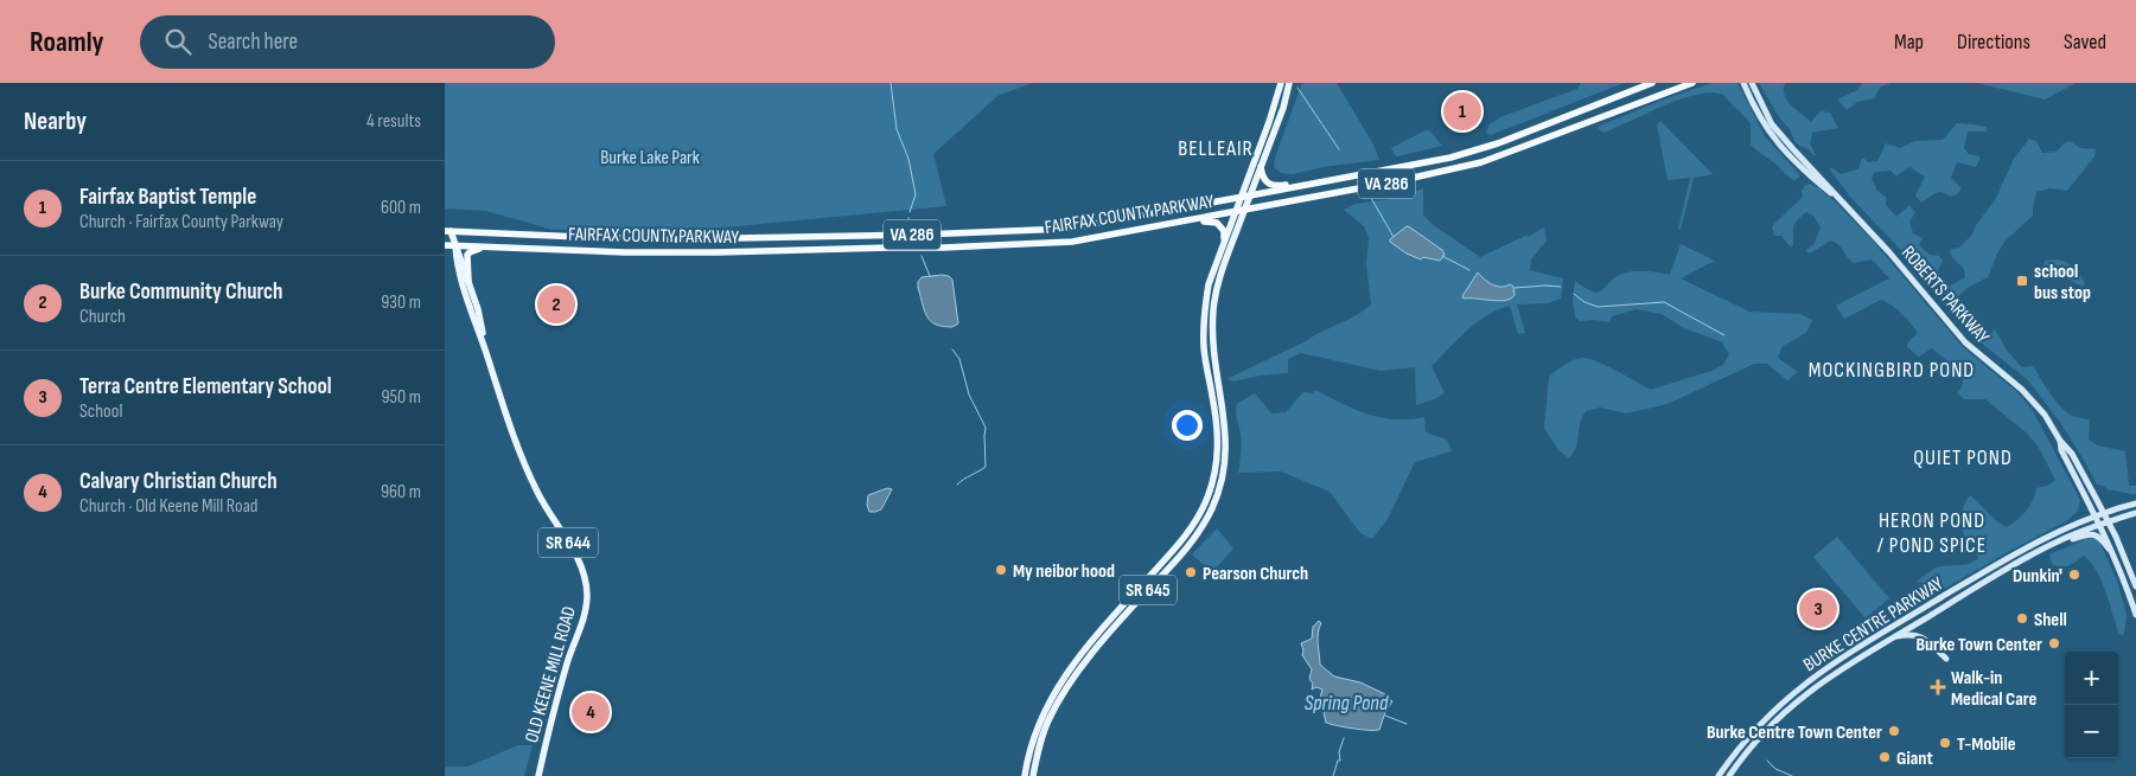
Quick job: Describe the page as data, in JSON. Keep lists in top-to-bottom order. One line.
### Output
{"streets":{"highway":["VA 286","FAIRFAX COUNTY PARKWAY"],"main road":["ROBERTS PARKWAY","SR 644","SR 645","BURKE CENTRE PARKWAY","OLD KEENE MILL ROAD"]},"crossings":[["FAIRFAX COUNTY PARKWAY","SR 645"],["FAIRFAX COUNTY PARKWAY","OLD KEENE MILL ROAD"],["ROBERTS PARKWAY","BURKE CENTRE PARKWAY"]],"districts":["BELLEAIR","MOCKINGBIRD POND","QUIET POND","HERON POND / POND SPICE"],"water":["Spring Pond"],"parks":["Burke Lake Park"],"places":{"transit":["school bus stop"],"other":["My neibor hood","Pearson Church","Dunkin'","Shell","Burke Town Center","Burke Centre Town Center","T-Mobile","Giant"],"health":["Walk-in Medical Care"]},"page":{"header":"Roamly","search":"Search here","nav":["Map","Directions","Saved"],"heading":["Nearby","4 results"],"pins":["1","2","3","4"],"list":[{"mark":"1","name":"Fairfax Baptist Temple","note":"Church · Fairfax County Parkway","value":"600 m"},{"mark":"2","name":"Burke Community Church","note":"Church","value":"930 m"},{"mark":"3","name":"Terra Centre Elementary School","note":"School","value":"950 m"},{"mark":"4","name":"Calvary Christian Church","note":"Church · Old Keene Mill Road","value":"960 m"}],"map_buttons":["+","−"]}}
